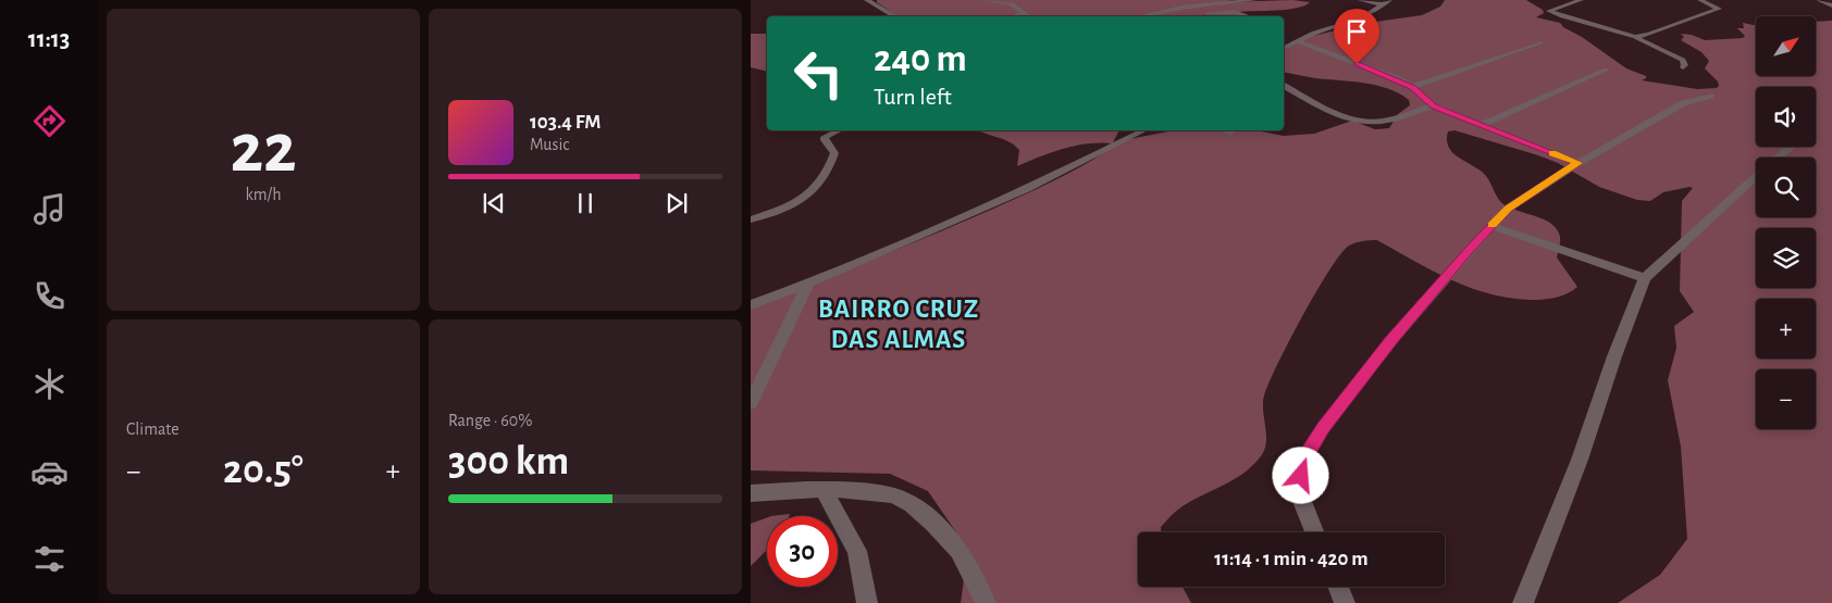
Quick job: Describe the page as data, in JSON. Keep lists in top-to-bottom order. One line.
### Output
{"districts":["BAIRRO CRUZ DAS ALMAS"],"north":"top right","page":{"tabs":"11:13","tile":[["22","km/h"],"Climate",["Range · 60%","300 km"]],"map_buttons":["+","−"],"turn":["240 m","Turn left"],"song":["103.4 FM","Music"],"heat":["−","20.5°","+"],"limit":"30","trip":"11:14 · 1 min · 420 m"}}
